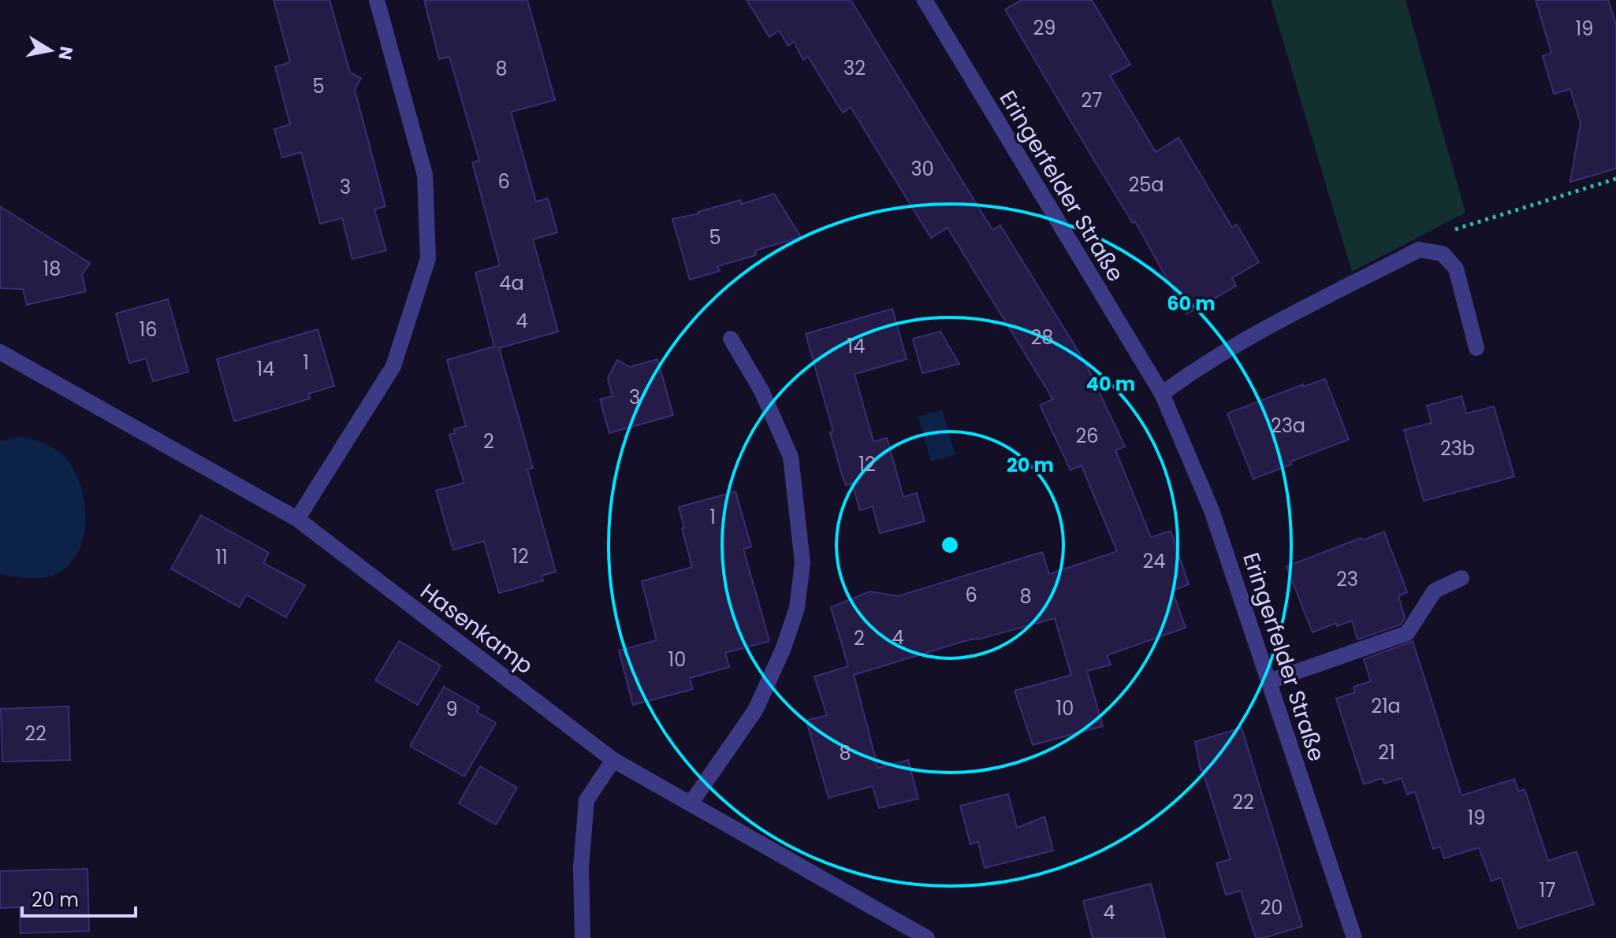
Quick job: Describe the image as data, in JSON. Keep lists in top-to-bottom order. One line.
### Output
{"streets":{"street":["Eringerfelder Straße","Hasenkamp"]},"house_numbers":["29","19","32","8","5","27","30","6","25a","3","5","18","4a","4","16","28","14","1","14","3","23a","26","2","23b","12","1","12","11","24","23","6","8","4","2","10","21a","10","9","22","21","8","22","19","17","20","4"],"scale_bar":"20 m","north":"right","rings":["60 m","40 m","20 m"]}
